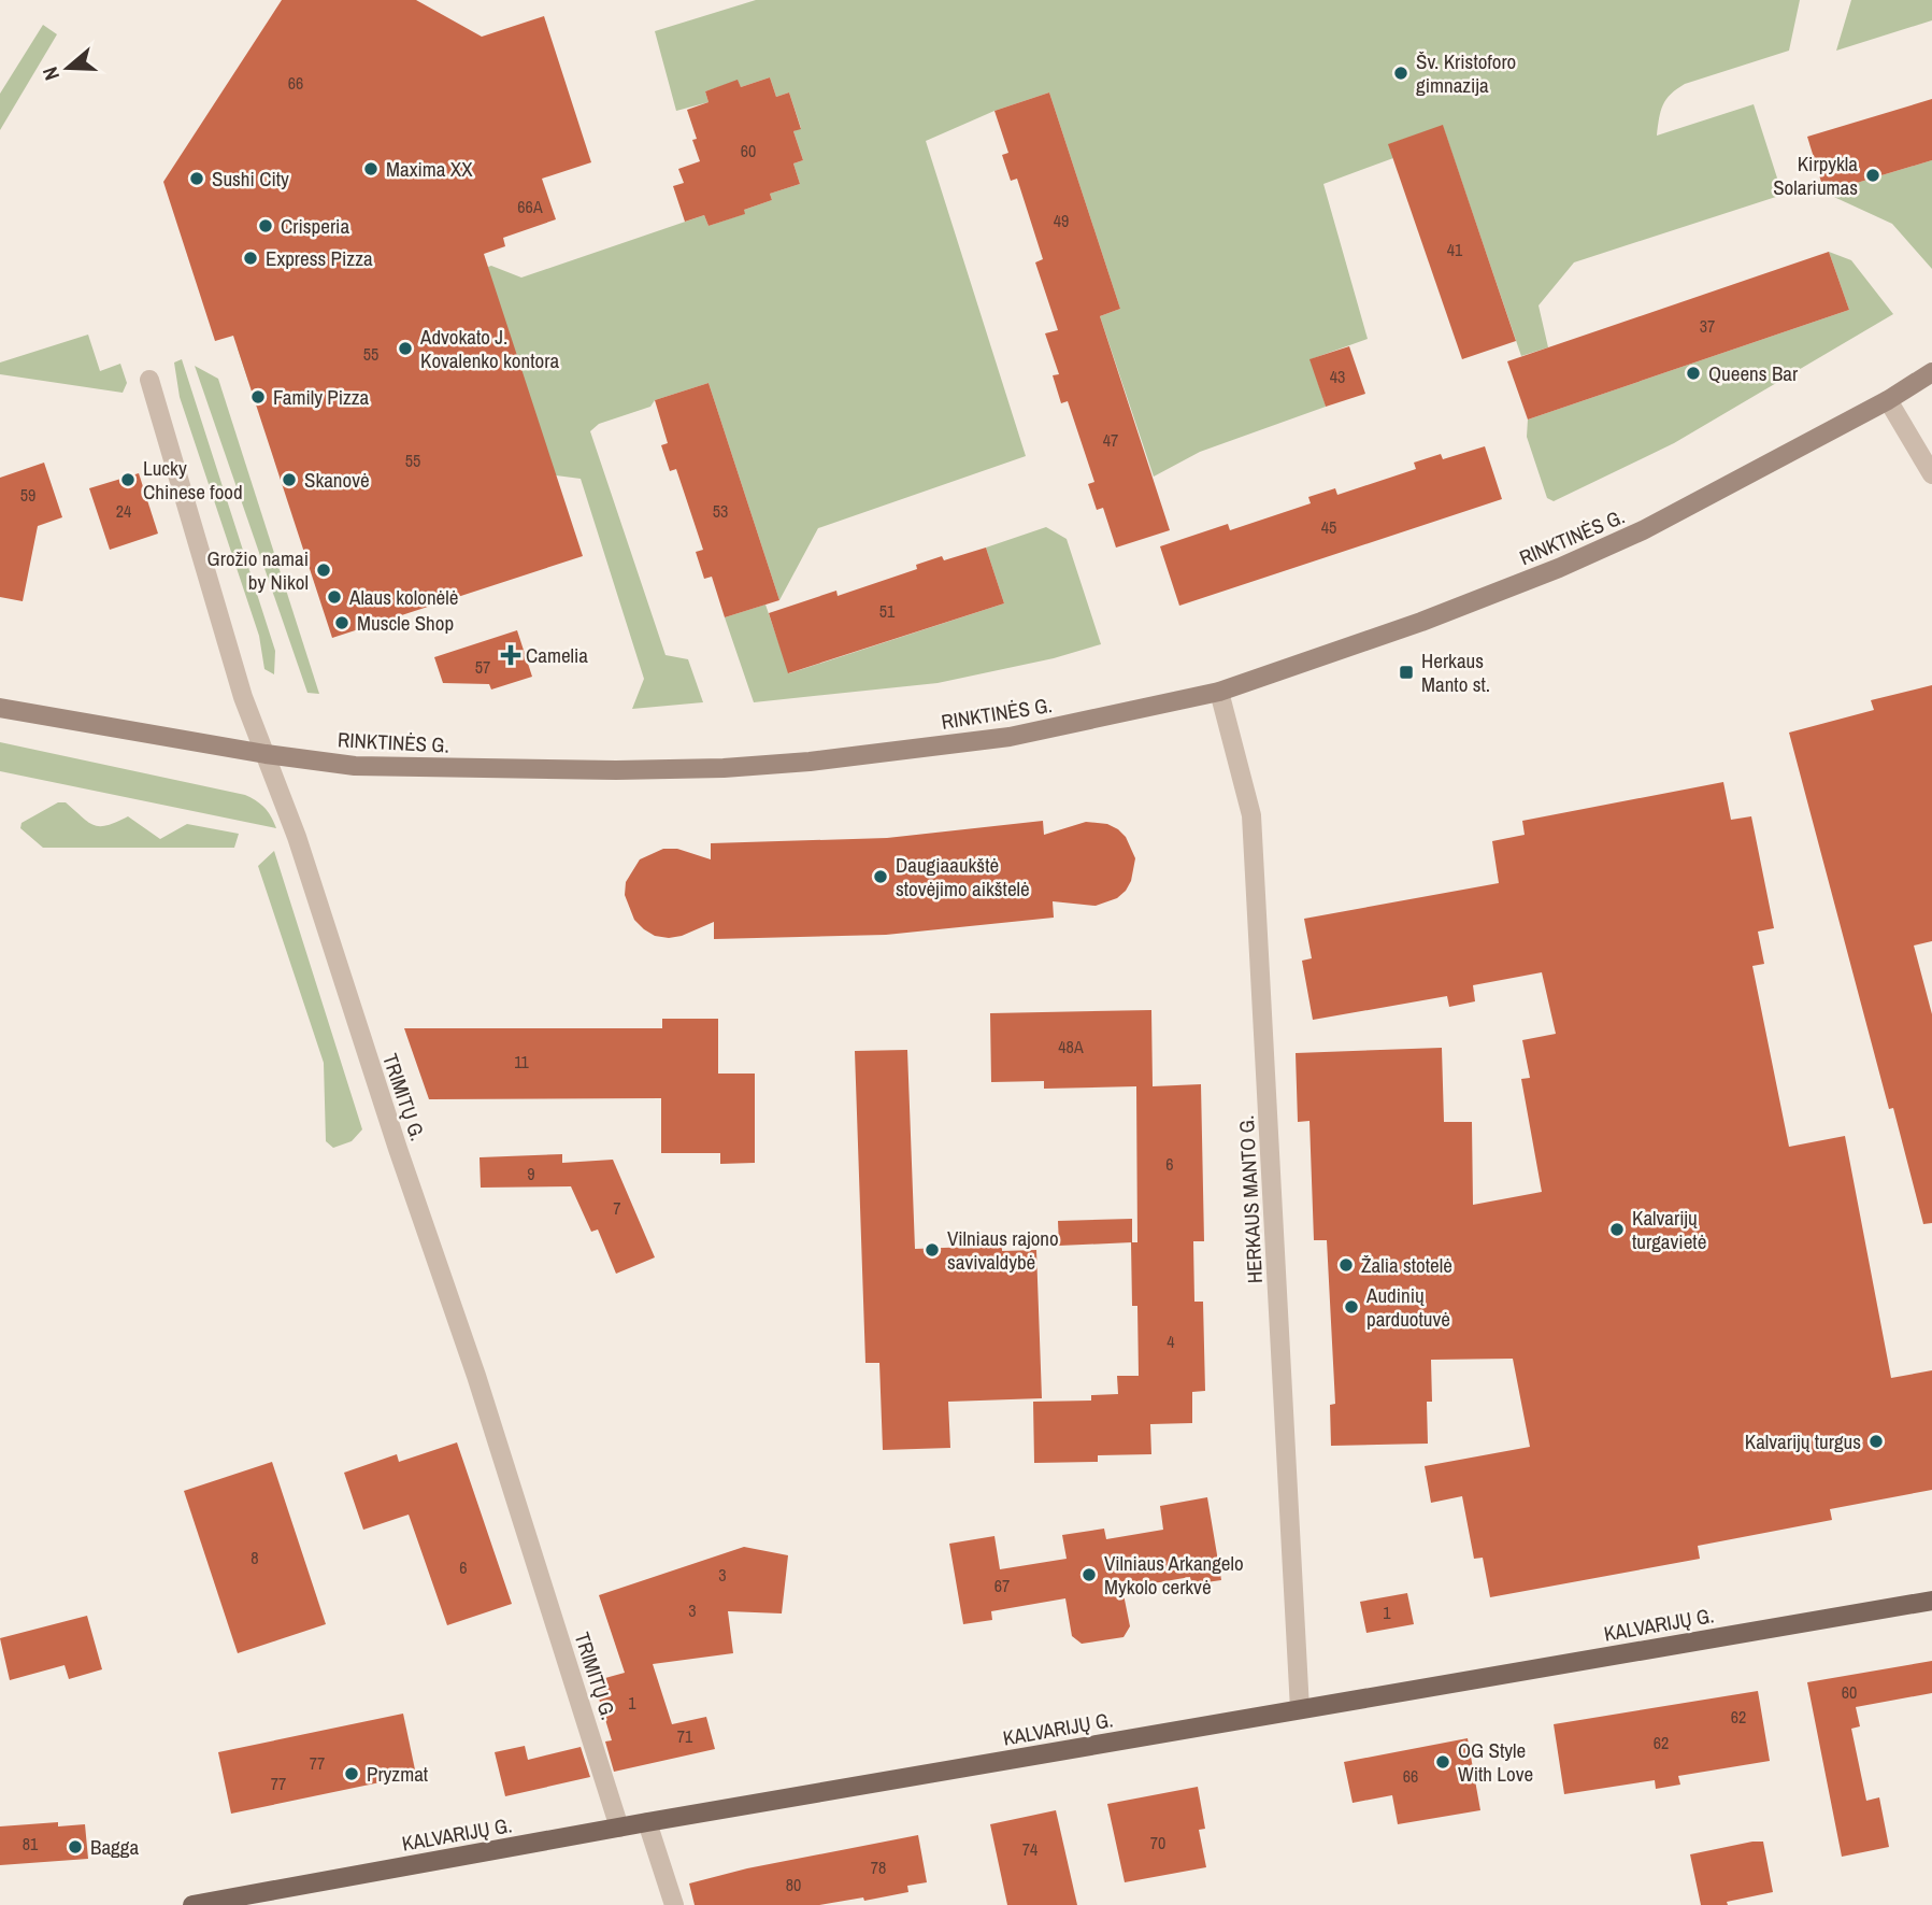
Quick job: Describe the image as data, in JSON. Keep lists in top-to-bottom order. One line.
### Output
{"streets":{"main road":["RINKTINĖS G.","KALVARIJŲ G."],"street":["TRIMITŲ G.","HERKAUS MANTO G."]},"crossings":[["RINKTINĖS G.","TRIMITŲ G."],["RINKTINĖS G.","HERKAUS MANTO G."],["TRIMITŲ G.","KALVARIJŲ G."],["HERKAUS MANTO G.","KALVARIJŲ G."]],"places":{"other":["Šv. Kristoforo gimnazija","Maxima XX","Kirpykla Solariumas","Sushi City","Crisperia","Express Pizza","Advokato J. Kovalenko kontora","Queens Bar","Family Pizza","Lucky Chinese food","Skanovė","Grožio namai by Nikol","Alaus kolonėlė","Muscle Shop","Daugiaaukštė stovėjimo aikštelė","Kalvarijų turgavietė","Vilniaus rajono savivaldybė","Žalia stotelė","Audinių parduotuvė","Kalvarijų turgus","Vilniaus Arkangelo Mykolo cerkvė","OG Style With Love","Pryzmat","Bagga"],"health":["Camelia"],"transit":["Herkaus Manto st."]},"house_numbers":["66","60","66A","49","41","37","55","43","47","55","59","24","53","45","51","57","48A","11","6","9","7","4","8","6","3","67","3","1","60","1","62","71","62","77","66","77","70","81","74","78","80"],"north":"left"}
